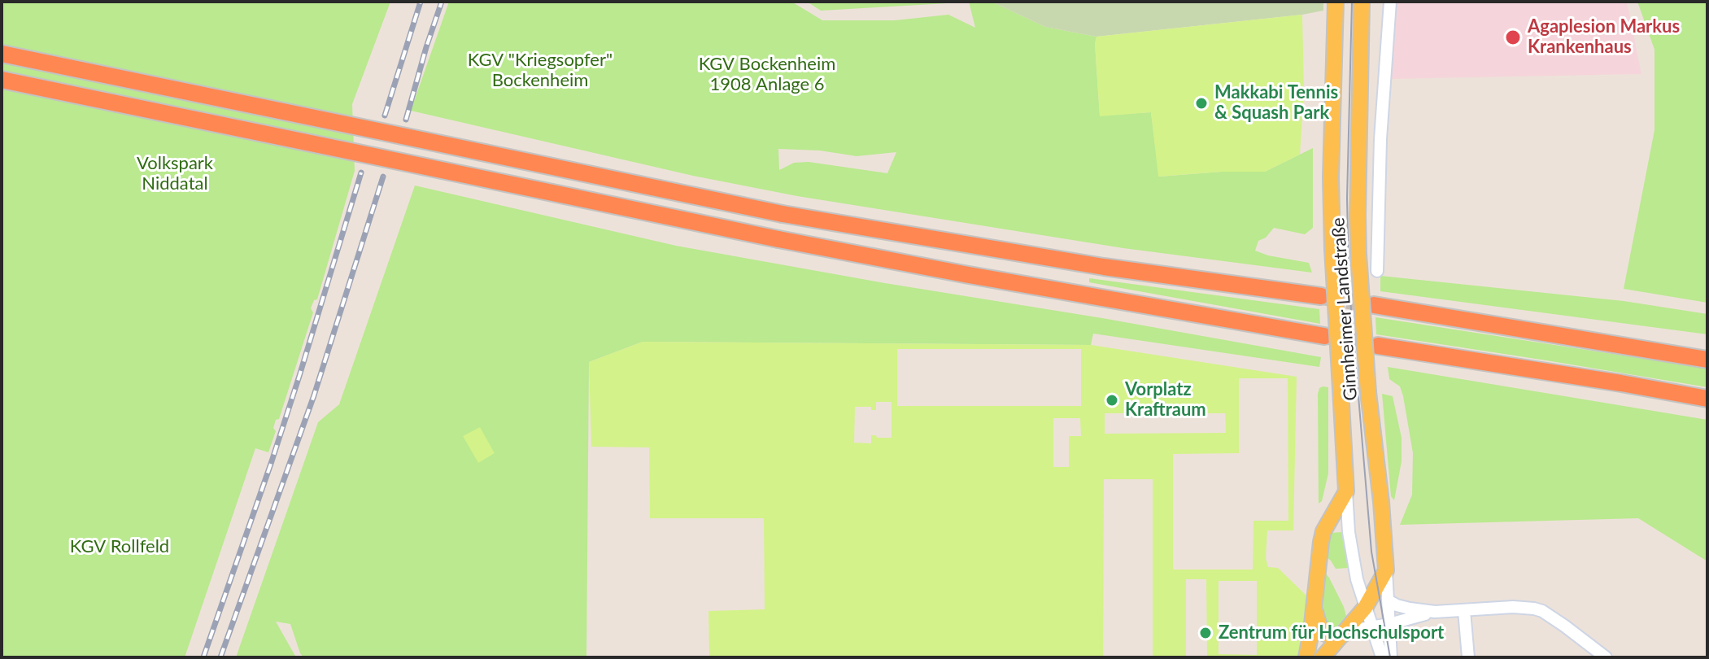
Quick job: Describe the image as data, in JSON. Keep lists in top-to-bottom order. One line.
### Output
{"streets":{"main road":["Ginnheimer Landstraße"]},"parks":["KGV \"Kriegsopfer\" Bockenheim","KGV Bockenheim 1908 Anlage 6","Volkspark Niddatal","KGV Rollfeld"],"places":["Agaplesion Markus Krankenhaus","Makkabi Tennis & Squash Park","Vorplatz Kraftraum","Zentrum für Hochschulsport"]}
